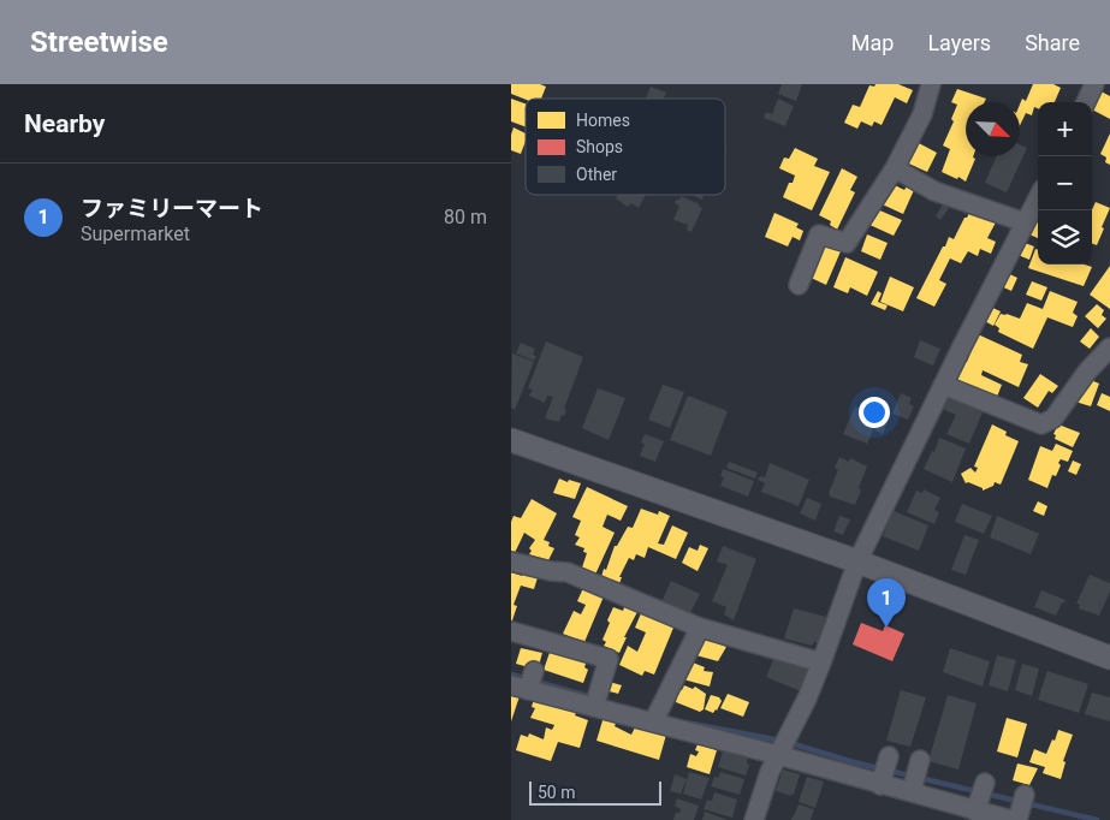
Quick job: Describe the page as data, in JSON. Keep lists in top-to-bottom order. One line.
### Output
{"legend":["Homes","Shops","Other"],"scale_bar":"50 m","north":"bottom right","page":{"header":"Streetwise","nav":["Map","Layers","Share"],"heading":"Nearby","map_buttons":["+","−"],"list":[{"mark":"1","name":"ファミリーマート","note":"Supermarket","value":"80 m"}],"pins":"1","scale":"50 m"}}
